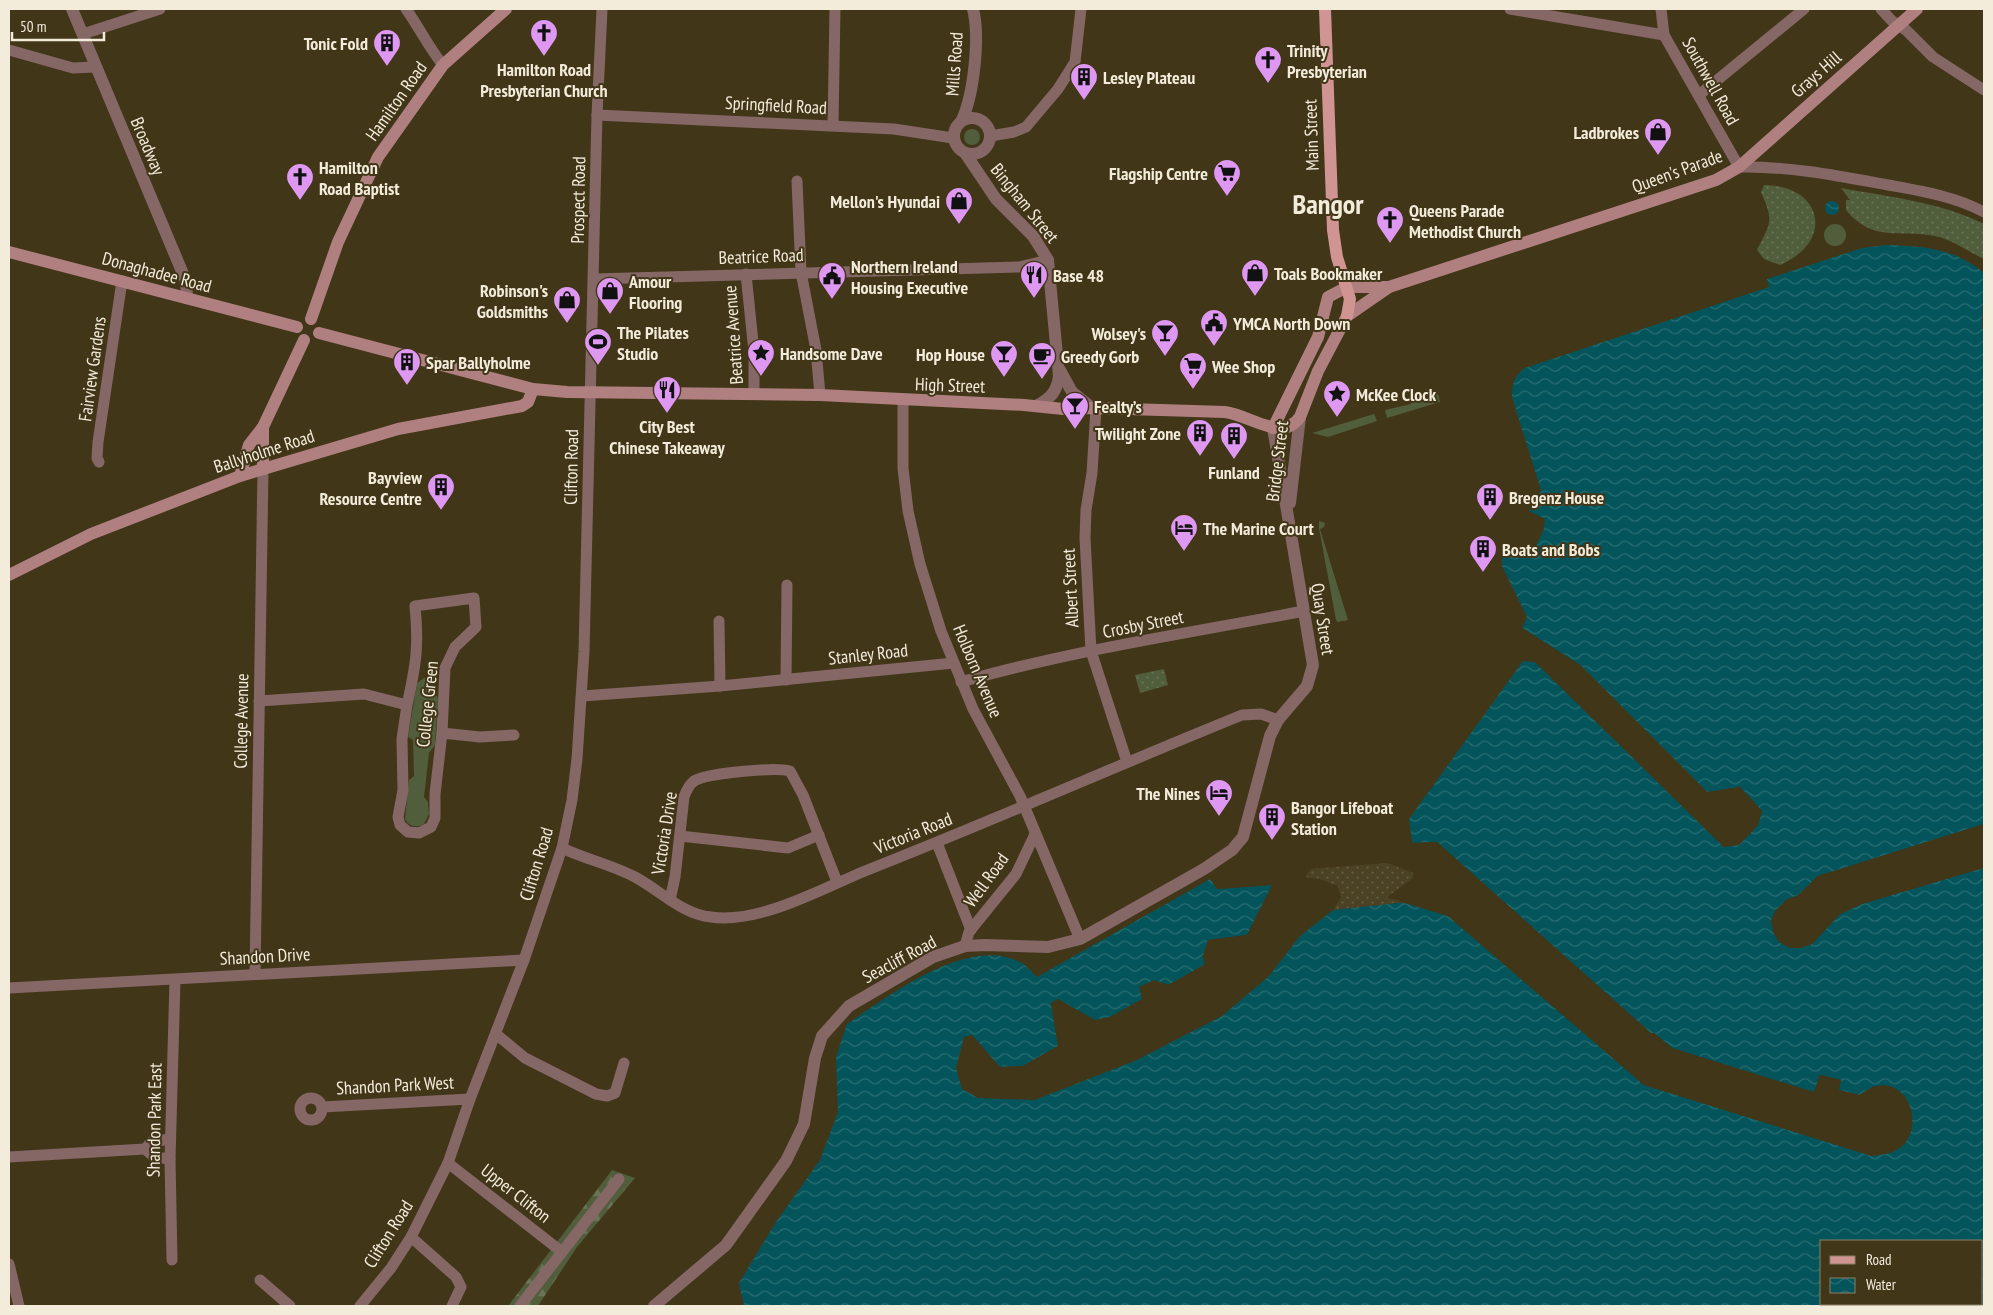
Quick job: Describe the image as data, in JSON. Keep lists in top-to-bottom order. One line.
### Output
{"streets":{"main road":["Grays Hill","Hamilton Road","Main Street","Queen's Parade","Donaghadee Road","High Street","Ballyholme Road","Bridge Street"],"street":["Mills Road","Southwell Road","Springfield Road","Broadway","Prospect Road","Bingham Street","Beatrice Road","Beatrice Avenue","Fairview Gardens","Clifton Road","Albert Street","Quay Street","Crosby Street","Stanley Road","Holborn Avenue","College Green","College Avenue","Victoria Drive","Victoria Road","Well Road","Shandon Drive","Seacliff Road","Shandon Park West","Shandon Park East","Upper Clifton"]},"crossings":[["Mills Road","Springfield Road"],["Mills Road","Bingham Street"],["Grays Hill","Southwell Road"],["Grays Hill","Queen's Parade"],["Southwell Road","Queen's Parade"],["Hamilton Road","Donaghadee Road"],["Springfield Road","Prospect Road"],["Springfield Road","Bingham Street"],["Main Street","Bridge Street"],["Broadway","Donaghadee Road"],["Queen's Parade","Bridge Street"],["Prospect Road","Beatrice Road"],["Prospect Road","High Street"],["Prospect Road","Clifton Road"],["Bingham Street","Beatrice Road"],["Bingham Street","High Street"],["Bingham Street","Albert Street"],["Beatrice Road","Beatrice Avenue"],["Donaghadee Road","Fairview Gardens"],["Beatrice Avenue","High Street"],["High Street","Bridge Street"],["High Street","Clifton Road"],["High Street","Albert Street"],["High Street","Holborn Avenue"],["Ballyholme Road","College Avenue"],["Bridge Street","Quay Street"],["Clifton Road","Stanley Road"],["Clifton Road","Victoria Road"],["Clifton Road","Shandon Drive"],["Clifton Road","Shandon Park West"],["Clifton Road","Upper Clifton"],["Albert Street","Crosby Street"],["Albert Street","Victoria Road"],["Quay Street","Crosby Street"],["Quay Street","Victoria Road"],["Quay Street","Seacliff Road"],["Crosby Street","Holborn Avenue"],["Stanley Road","Holborn Avenue"],["Holborn Avenue","Victoria Road"],["Holborn Avenue","Well Road"],["Holborn Avenue","Seacliff Road"],["College Green","College Avenue"],["College Avenue","Shandon Drive"],["Victoria Drive","Victoria Road"],["Victoria Road","Seacliff Road"],["Well Road","Seacliff Road"],["Shandon Drive","Shandon Park East"]],"districts":["Bangor"],"places":{"church":["Hamilton Road Presbyterian Church","Trinity Presbyterian","Hamilton Road Baptist","Queens Parade Methodist Church"],"building":["Tonic Fold","Lesley Plateau","Spar Ballyholme","Twilight Zone","Funland","Bayview Resource Centre","Bregenz House","Boats and Bobs","Bangor Lifeboat Station"],"shop":["Ladbrokes","Mellon's Hyundai","Toals Bookmaker","Amour Flooring","Robinson's Goldsmiths"],"supermarket":["Flagship Centre","Wee Shop"],"restaurant":["Base 48","City Best Chinese Takeaway"],"public building":["Northern Ireland Housing Executive","YMCA North Down"],"bar":["Wolsey's","Hop House","Fealty’s"],"sports":["The Pilates Studio"],"place":["Handsome Dave","McKee Clock"],"cafe":["Greedy Gorb"],"hotel":["The Marine Court","The Nines"]},"legend":["Road","Water"],"scale_bar":"50 m"}
